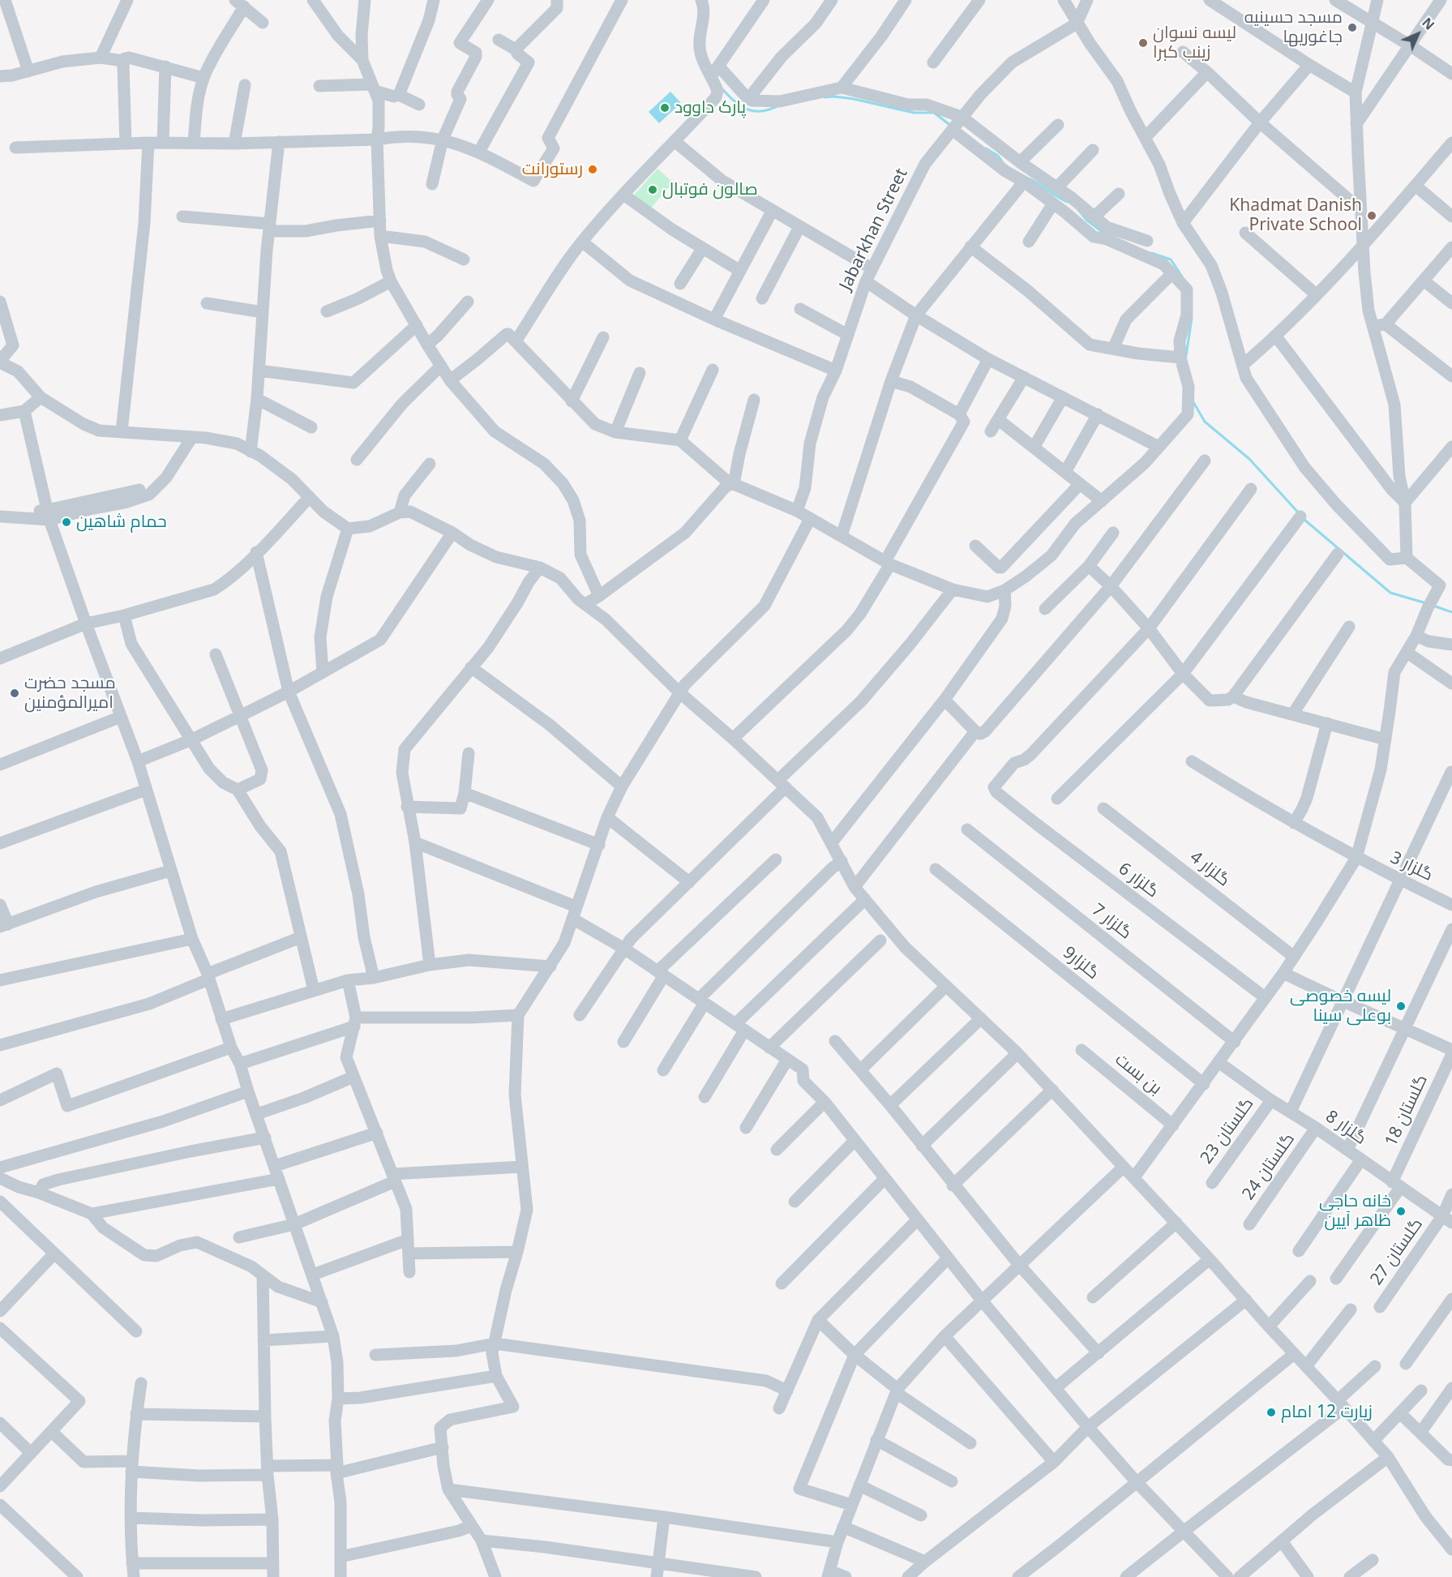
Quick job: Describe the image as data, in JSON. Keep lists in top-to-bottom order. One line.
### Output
{"streets":{"street":["Jabarkhan Street","گلزار 3","گلزار 4","گلزار 6","گلزار 7","گلزار9","بن بست","گلستان 18","گلزار 8","گلستان 23","گلستان 24","گلستان 27"]},"crossings":[["گلستان 18","گلزار 8"],["گلزار 8","گلستان 23"],["گلزار 8","گلستان 24"],["گلزار 8","گلستان 27"]],"places":["مسجد حسینیه جاغوریها","لیسه نسوان زینب کبرا","پارک داوود","رستورانت","صالون فوتبال","Khadmat Danish Private School","حمام شاهین","مسجد حضرت امیرالمؤمنین","لیسه خصوصی بوعلی سینا","خانه حاجی ظاهر آیین","زیارت 12 امام"],"north":"top right"}
